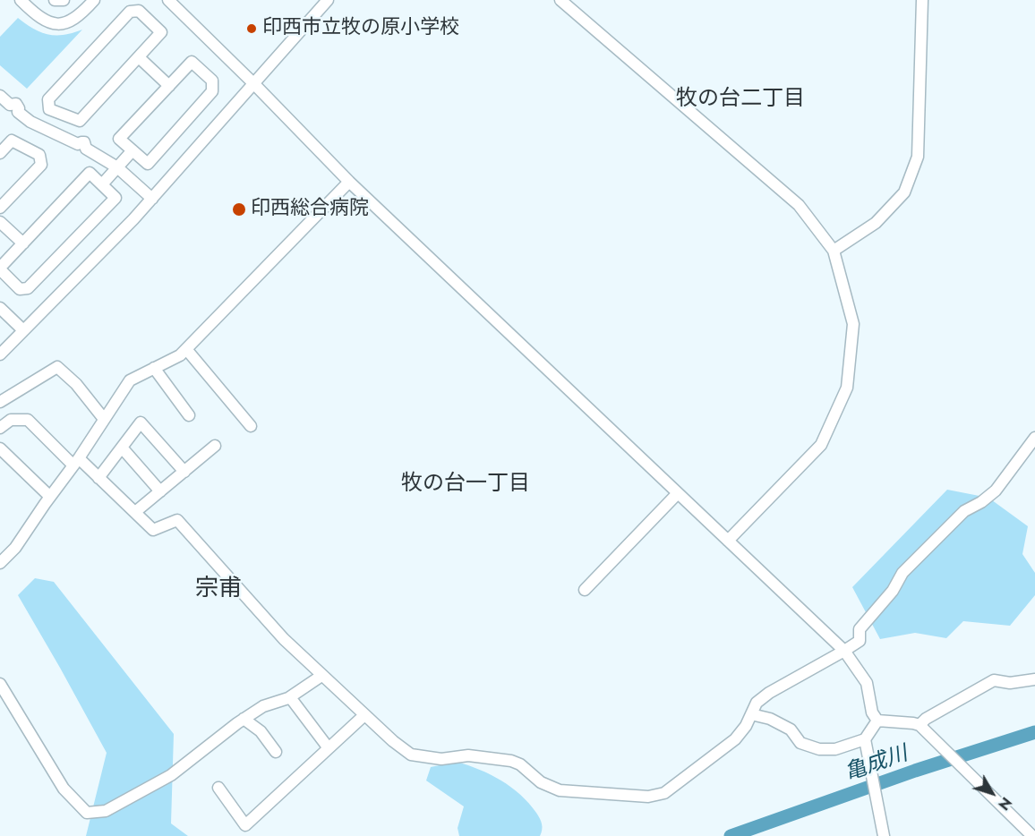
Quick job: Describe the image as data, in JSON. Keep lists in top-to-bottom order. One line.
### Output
{"districts":["牧の台二丁目","牧の台一丁目","宗甫"],"water":["亀成川"],"places":["印西市立牧の原小学校","印西総合病院"],"north":"bottom right"}
